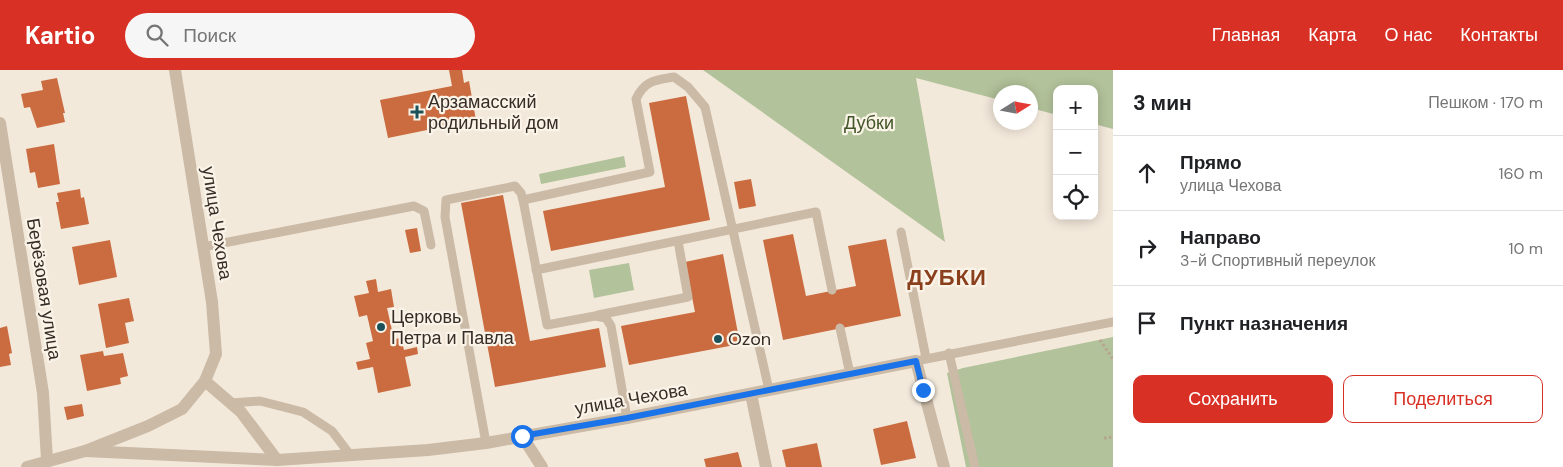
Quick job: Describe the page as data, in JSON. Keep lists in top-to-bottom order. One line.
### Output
{"streets":{"street":["улица Чехова","Берёзовая улица"]},"districts":["ДУБКИ"],"parks":["Дубки"],"places":{"health":["Арзамасский родильный дом"],"other":["Церковь Петра и Павла","Ozon"]},"north":"right","page":{"header":"Kartio","search":"Поиск","nav":["Главная","Карта","О нас","Контакты"],"heading":["3 мин","Пешком · 170 m"],"map_buttons":["+","−"],"list":[["Прямо","улица Чехова","160 m"],["Направо","3-й Спортивный переулок","10 m"],"Пункт назначения"],"buttons":["Сохранить","Поделиться"]}}
